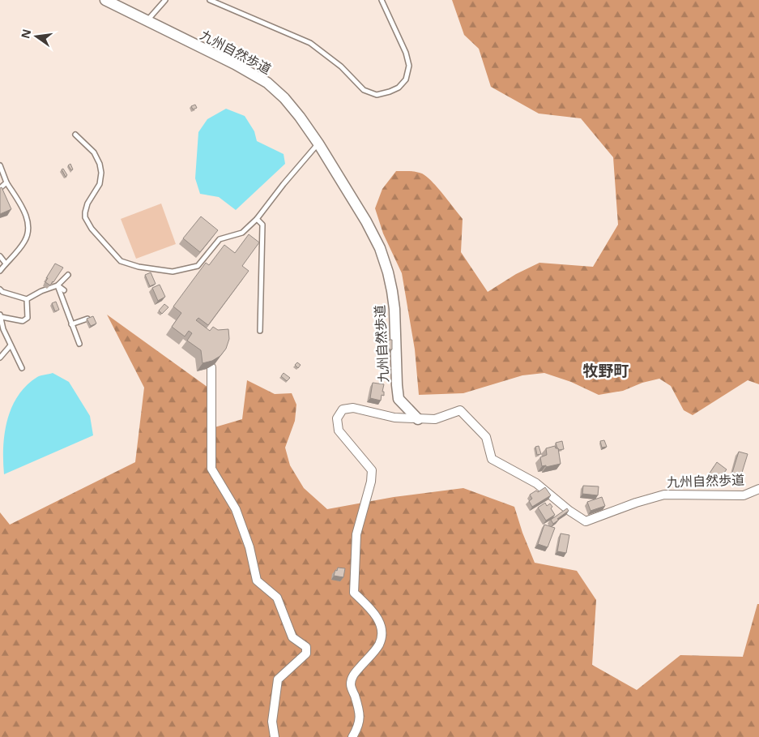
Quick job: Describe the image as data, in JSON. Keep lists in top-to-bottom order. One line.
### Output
{"streets":{"street":["九州自然歩道"]},"districts":["牧野町"],"north":"left"}
